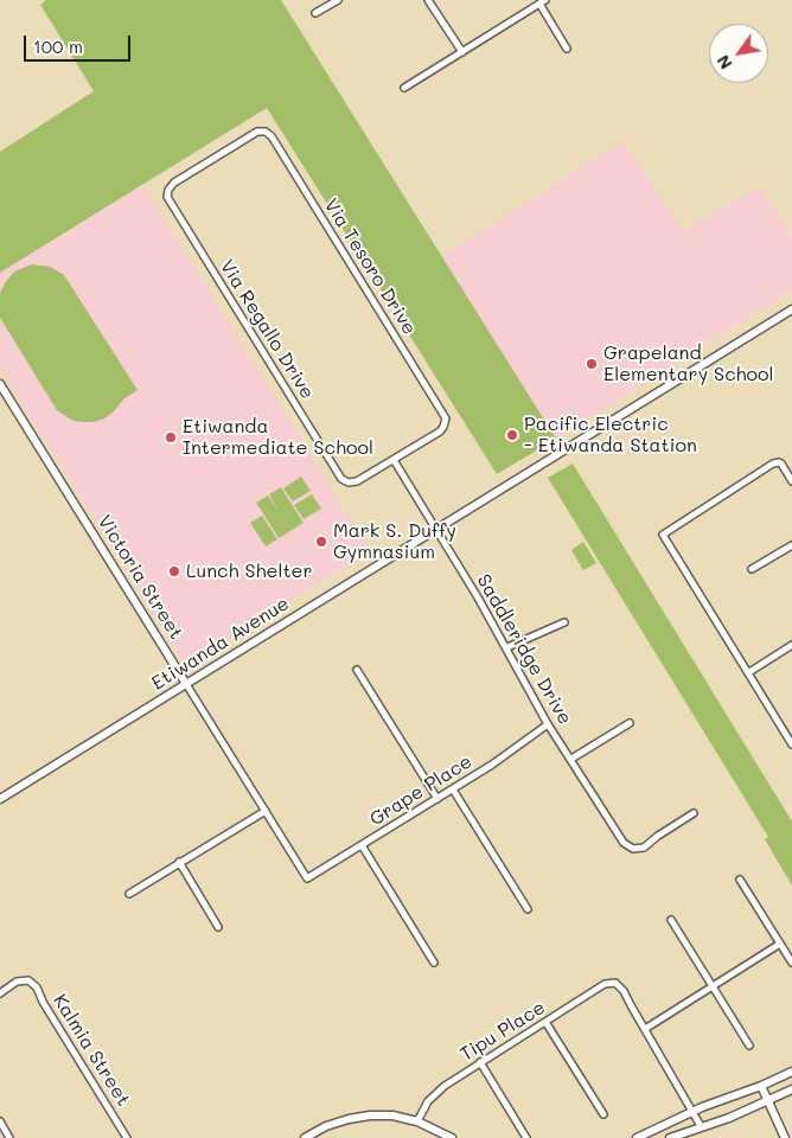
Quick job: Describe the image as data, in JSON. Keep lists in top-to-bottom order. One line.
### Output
{"streets":{"street":["Via Tesoro Drive","Via Regallo Drive","Victoria Street","Etiwanda Avenue","Saddleridge Drive","Grape Place","Tipu Place","Kalmia Street"]},"crossings":[["Via Tesoro Drive","Via Regallo Drive"],["Via Tesoro Drive","Saddleridge Drive"],["Via Regallo Drive","Saddleridge Drive"],["Victoria Street","Etiwanda Avenue"],["Victoria Street","Grape Place"],["Etiwanda Avenue","Saddleridge Drive"],["Saddleridge Drive","Grape Place"]],"places":["Grapeland Elementary School","Pacific Electric - Etiwanda Station","Etiwanda Intermediate School","Mark S. Duffy Gymnasium","Lunch Shelter"],"scale_bar":"100 m","north":"bottom left"}
